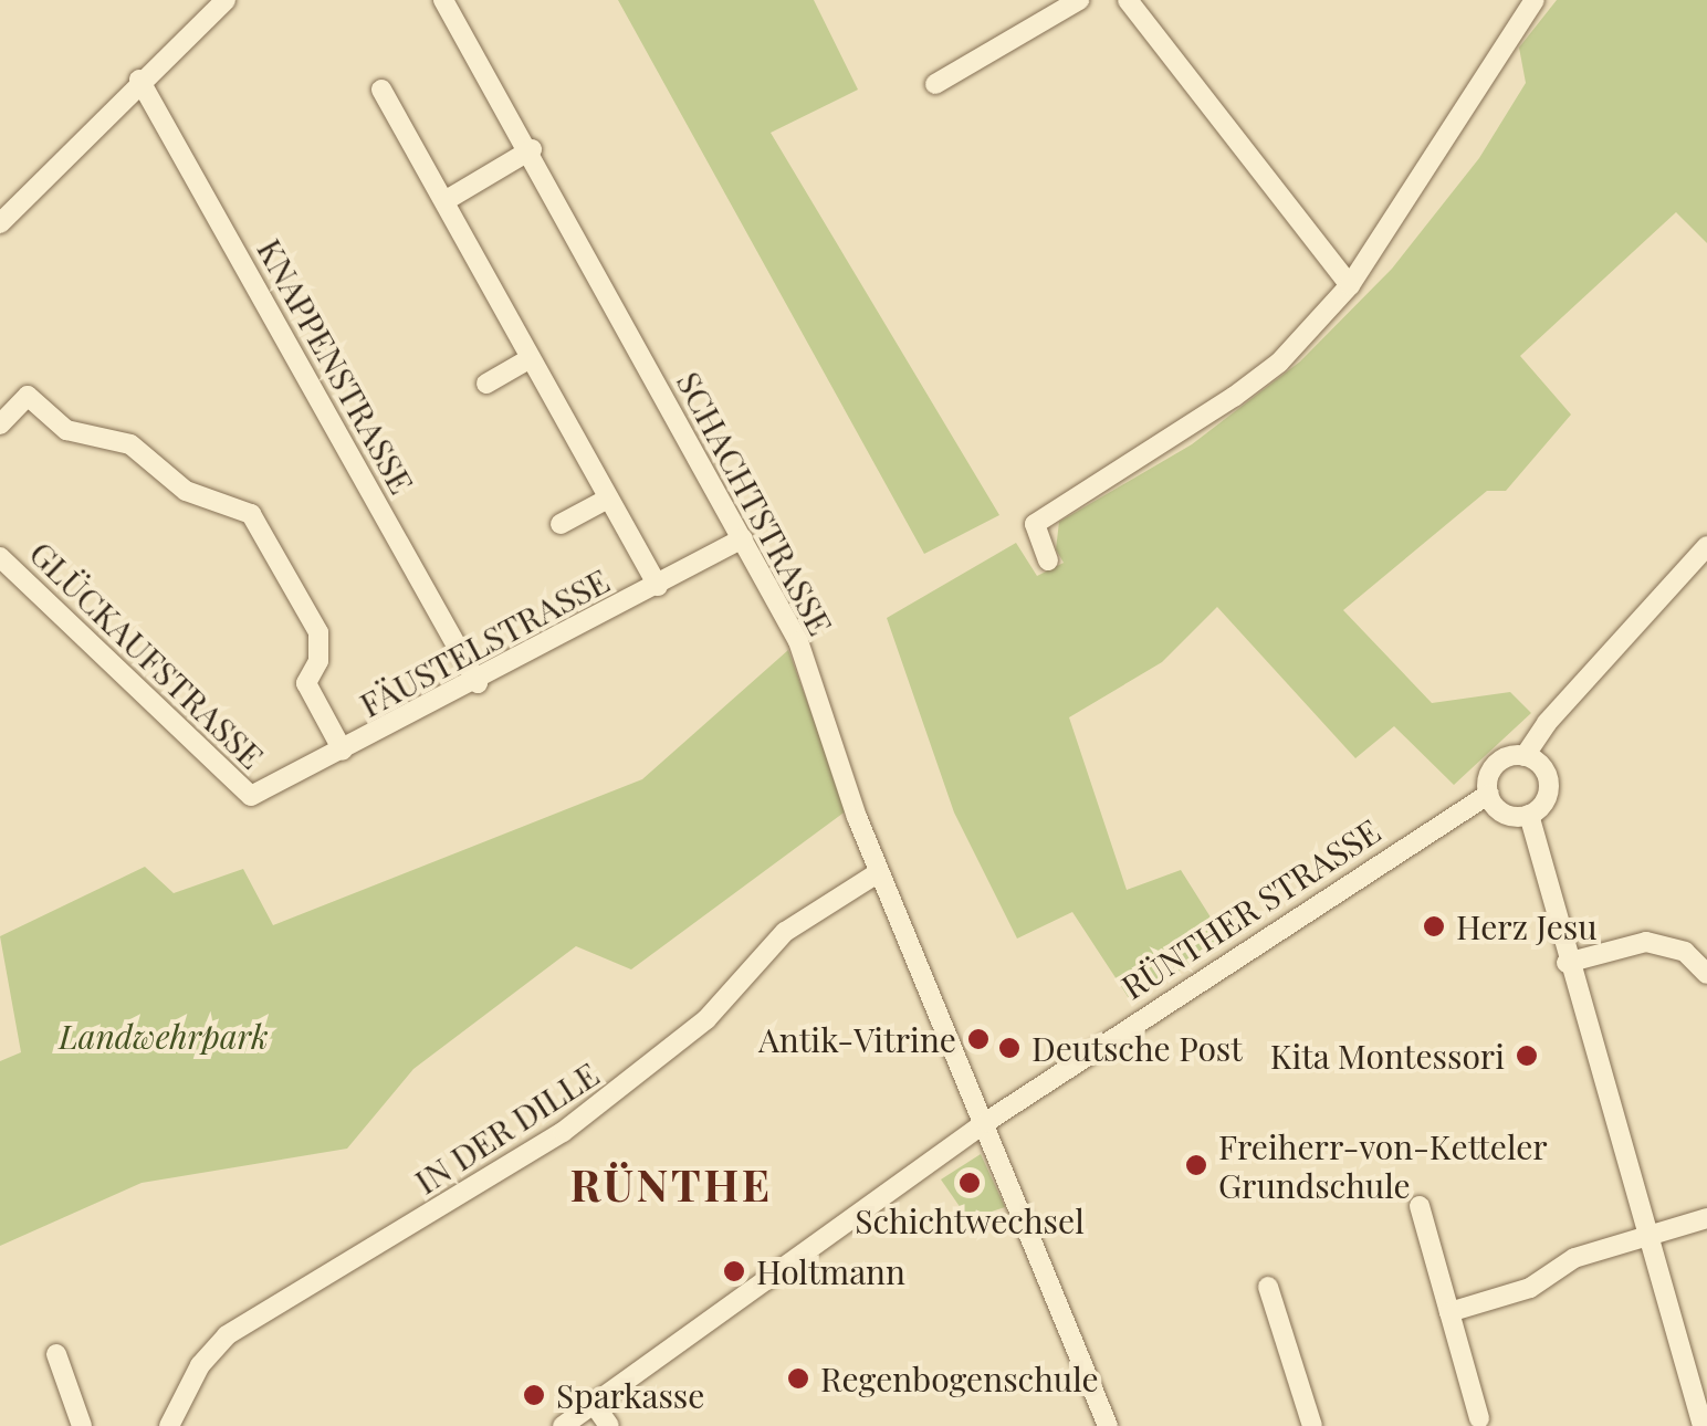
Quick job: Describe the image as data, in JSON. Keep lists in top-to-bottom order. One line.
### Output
{"streets":{"street":["KNAPPENSTRASSE","SCHACHTSTRASSE","FÄUSTELSTRASSE","GLÜCKAUFSTRASSE","RÜNTHER STRASSE","IN DER DILLE"]},"crossings":[["KNAPPENSTRASSE","FÄUSTELSTRASSE"],["SCHACHTSTRASSE","FÄUSTELSTRASSE"],["SCHACHTSTRASSE","RÜNTHER STRASSE"],["SCHACHTSTRASSE","IN DER DILLE"],["FÄUSTELSTRASSE","GLÜCKAUFSTRASSE"]],"districts":["RÜNTHE"],"parks":["Landwehrpark"],"places":["Herz Jesu","Antik-Vitrine","Deutsche Post","Kita Montessori","Freiherr-von-Ketteler Grundschule","Schichtwechsel","Holtmann","Regenbogenschule","Sparkasse"]}
